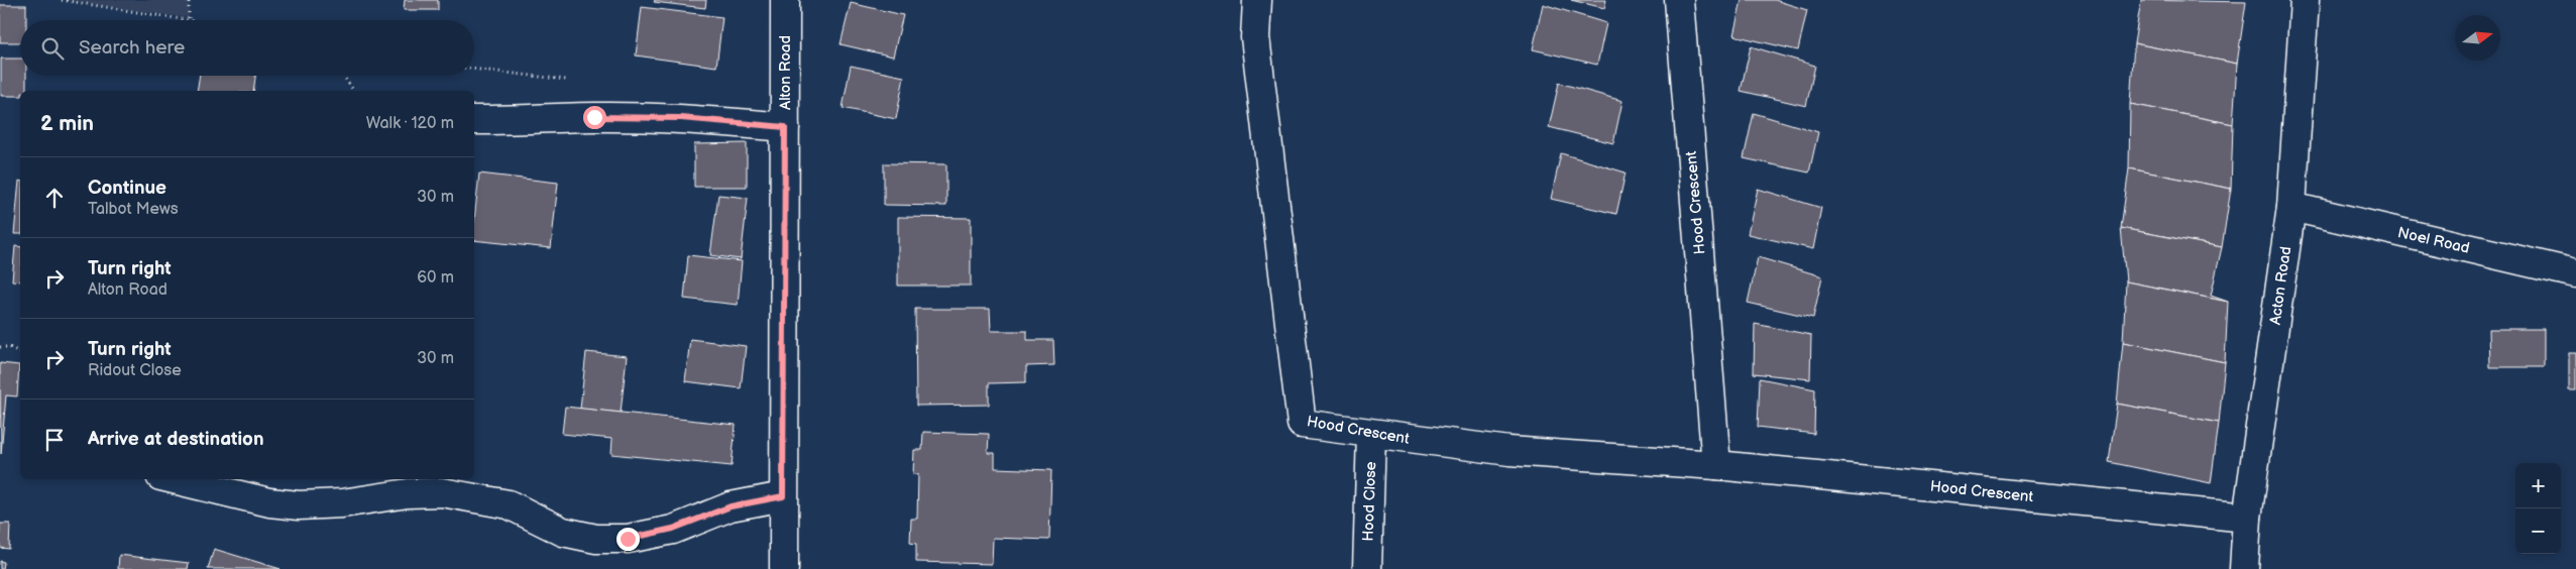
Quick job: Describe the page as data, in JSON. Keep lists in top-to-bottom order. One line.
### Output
{"streets":{"street":["Alton Road","Hood Crescent","Noel Road","Acton Road","Hood Close"]},"crossings":[["Hood Crescent","Acton Road"],["Hood Crescent","Hood Close"],["Noel Road","Acton Road"]],"north":"right","page":{"search":"Search here","heading":["2 min","Walk · 120 m"],"list":[["Continue","Talbot Mews","30 m"],["Turn right","Alton Road","60 m"],["Turn right","Ridout Close","30 m"],"Arrive at destination"],"map_buttons":["+","−"]}}
